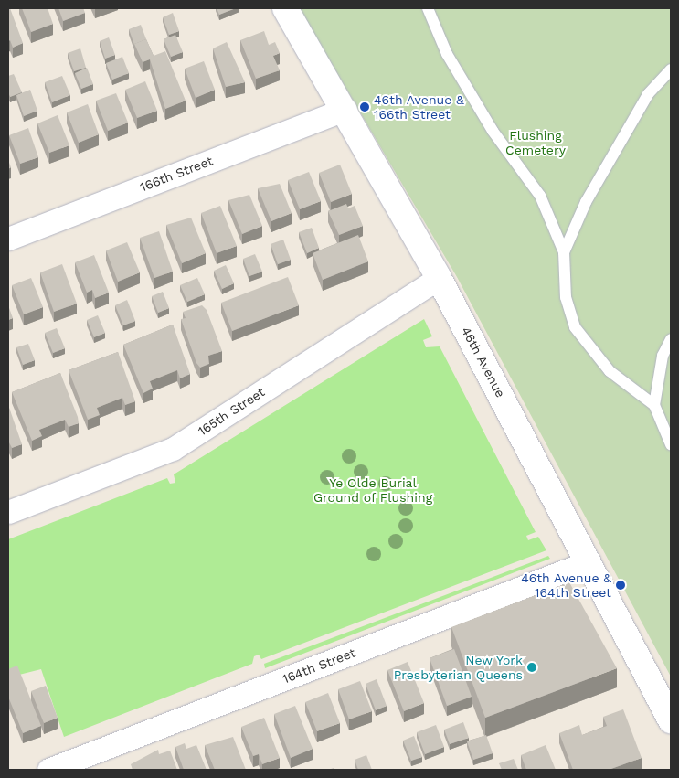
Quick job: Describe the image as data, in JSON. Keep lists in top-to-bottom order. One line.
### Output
{"streets":{"street":["166th Street","46th Avenue","165th Street","164th Street"]},"crossings":[["166th Street","46th Avenue"],["46th Avenue","165th Street"],["46th Avenue","164th Street"]],"parks":["Flushing Cemetery","Ye Olde Burial Ground of Flushing"],"places":["46th Avenue & 166th Street","46th Avenue & 164th Street","New York Presbyterian Queens"]}
